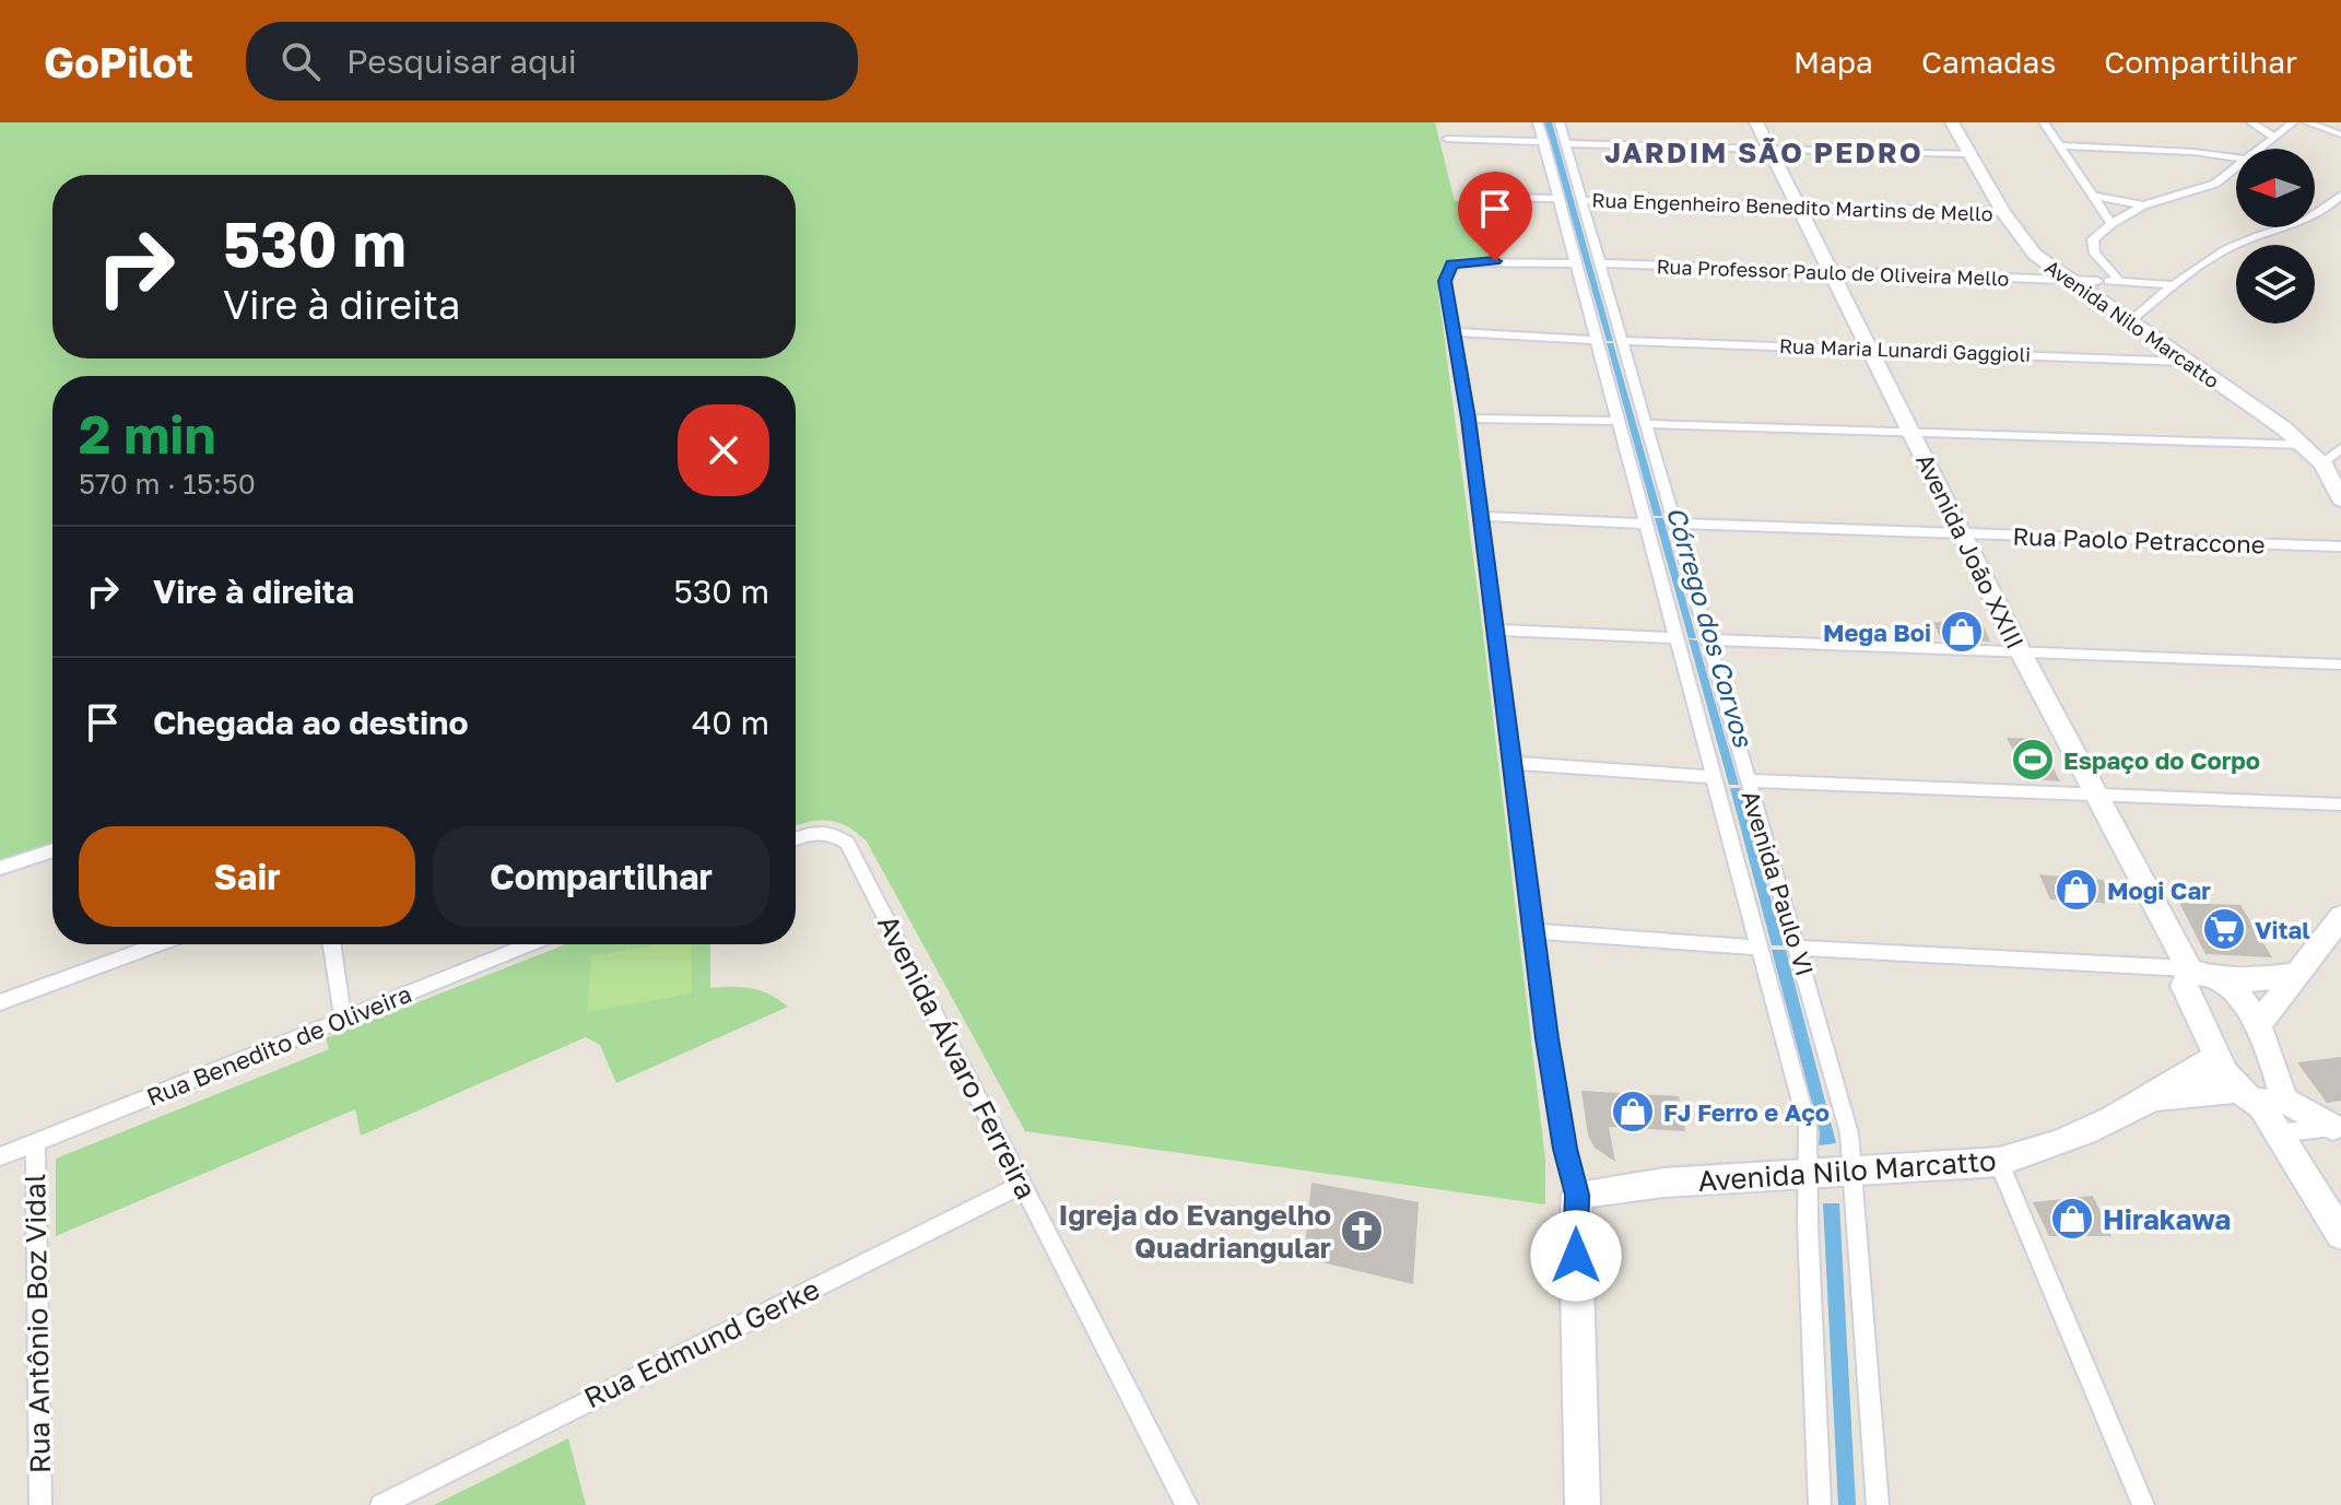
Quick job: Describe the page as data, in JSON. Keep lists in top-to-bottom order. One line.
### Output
{"streets":{"street":["Rua Engenheiro Benedito Martins de Mello","Rua Professor Paulo de Oliveira Mello","Avenida Nilo Marcatto","Rua Maria Lunardi Gaggioli","Rua Paolo Petraccone","Avenida João XXIII","Avenida Paulo VI","Rua Benedito de Oliveira","Avenida Álvaro Ferreira","Rua Antônio Boz Vidal","Rua Edmund Gerke"]},"crossings":[["Rua Engenheiro Benedito Martins de Mello","Avenida Nilo Marcatto"],["Rua Engenheiro Benedito Martins de Mello","Avenida João XXIII"],["Rua Engenheiro Benedito Martins de Mello","Avenida Paulo VI"],["Rua Professor Paulo de Oliveira Mello","Avenida Nilo Marcatto"],["Rua Professor Paulo de Oliveira Mello","Avenida João XXIII"],["Rua Professor Paulo de Oliveira Mello","Avenida Paulo VI"],["Avenida Nilo Marcatto","Rua Maria Lunardi Gaggioli"],["Avenida Nilo Marcatto","Avenida João XXIII"],["Avenida Nilo Marcatto","Avenida Paulo VI"],["Rua Maria Lunardi Gaggioli","Avenida João XXIII"],["Rua Maria Lunardi Gaggioli","Avenida Paulo VI"],["Rua Paolo Petraccone","Avenida João XXIII"],["Rua Paolo Petraccone","Avenida Paulo VI"],["Rua Benedito de Oliveira","Rua Antônio Boz Vidal"],["Avenida Álvaro Ferreira","Rua Edmund Gerke"]],"districts":["JARDIM SÃO PEDRO"],"water":["Córrego dos Corvos"],"places":{"shop":["Mega Boi","Mogi Car","FJ Ferro e Aço","Hirakawa"],"sports":["Espaço do Corpo"],"supermarket":["Vital"],"church":["Igreja do Evangelho Quadriangular"]},"north":"left","page":{"header":"GoPilot","search":"Pesquisar aqui","nav":["Mapa","Camadas","Compartilhar"],"turn":["530 m","Vire à direita"],"heading":["2 min","570 m · 15:50"],"list":[{"name":"Vire à direita","value":"530 m"},{"name":"Chegada ao destino","value":"40 m"}],"buttons":["Sair","Compartilhar"]}}
